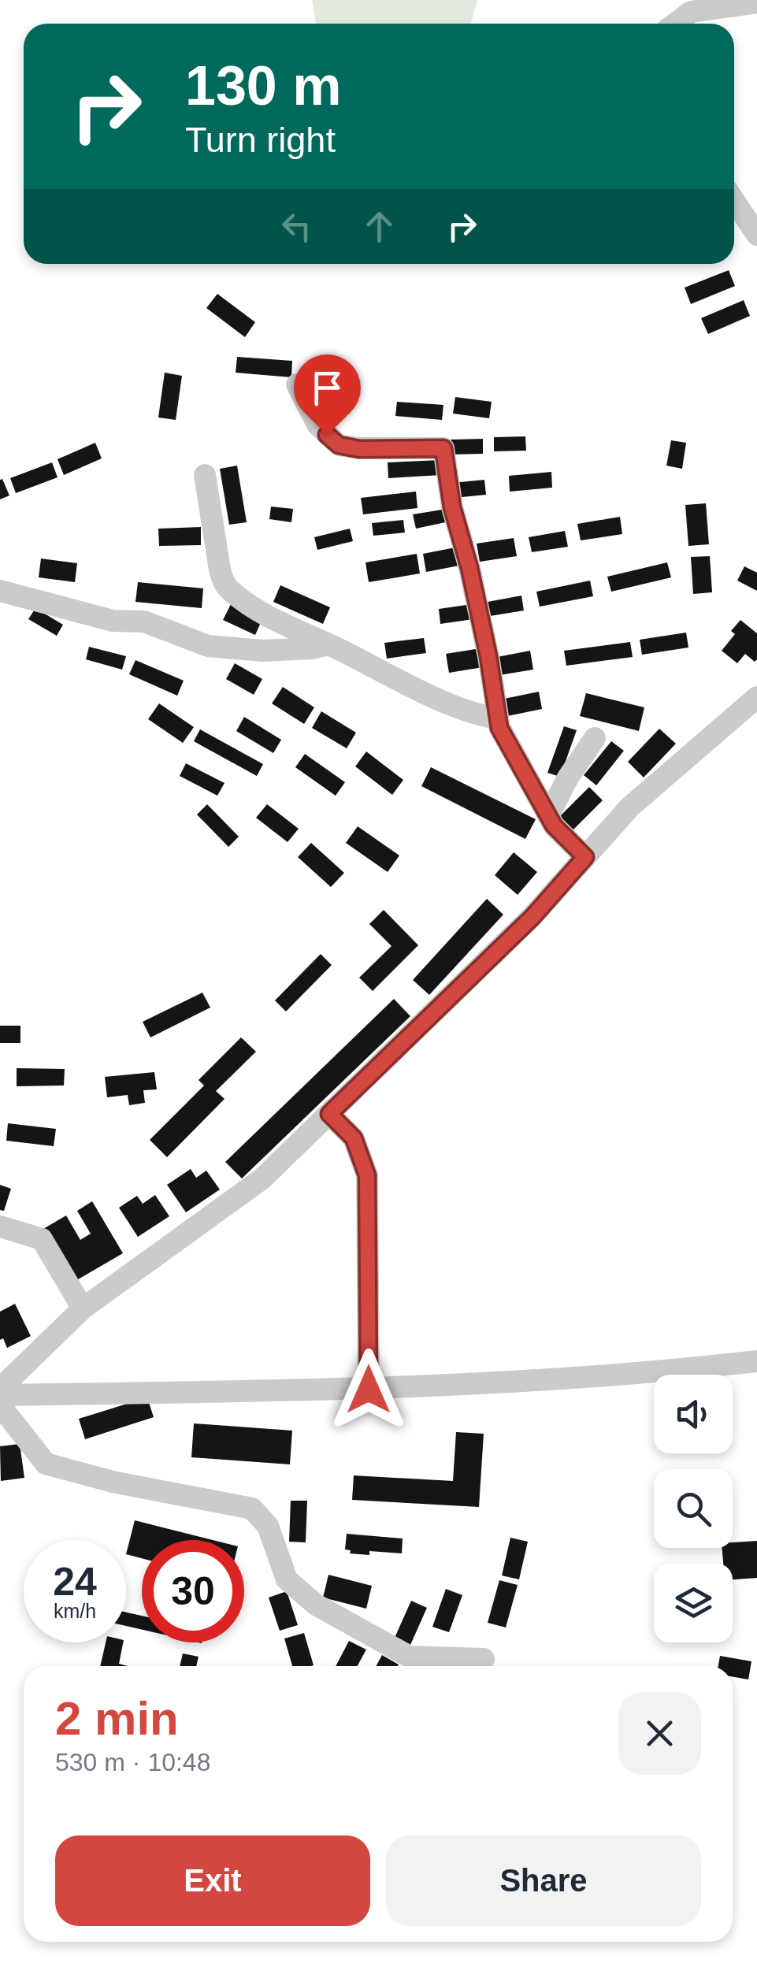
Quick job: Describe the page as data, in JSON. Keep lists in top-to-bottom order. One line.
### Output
{"page":{"turn":["130 m","Turn right"],"speed":"24 km/h","limit":"30","heading":["2 min","530 m · 10:48"],"buttons":["Exit","Share"]}}
